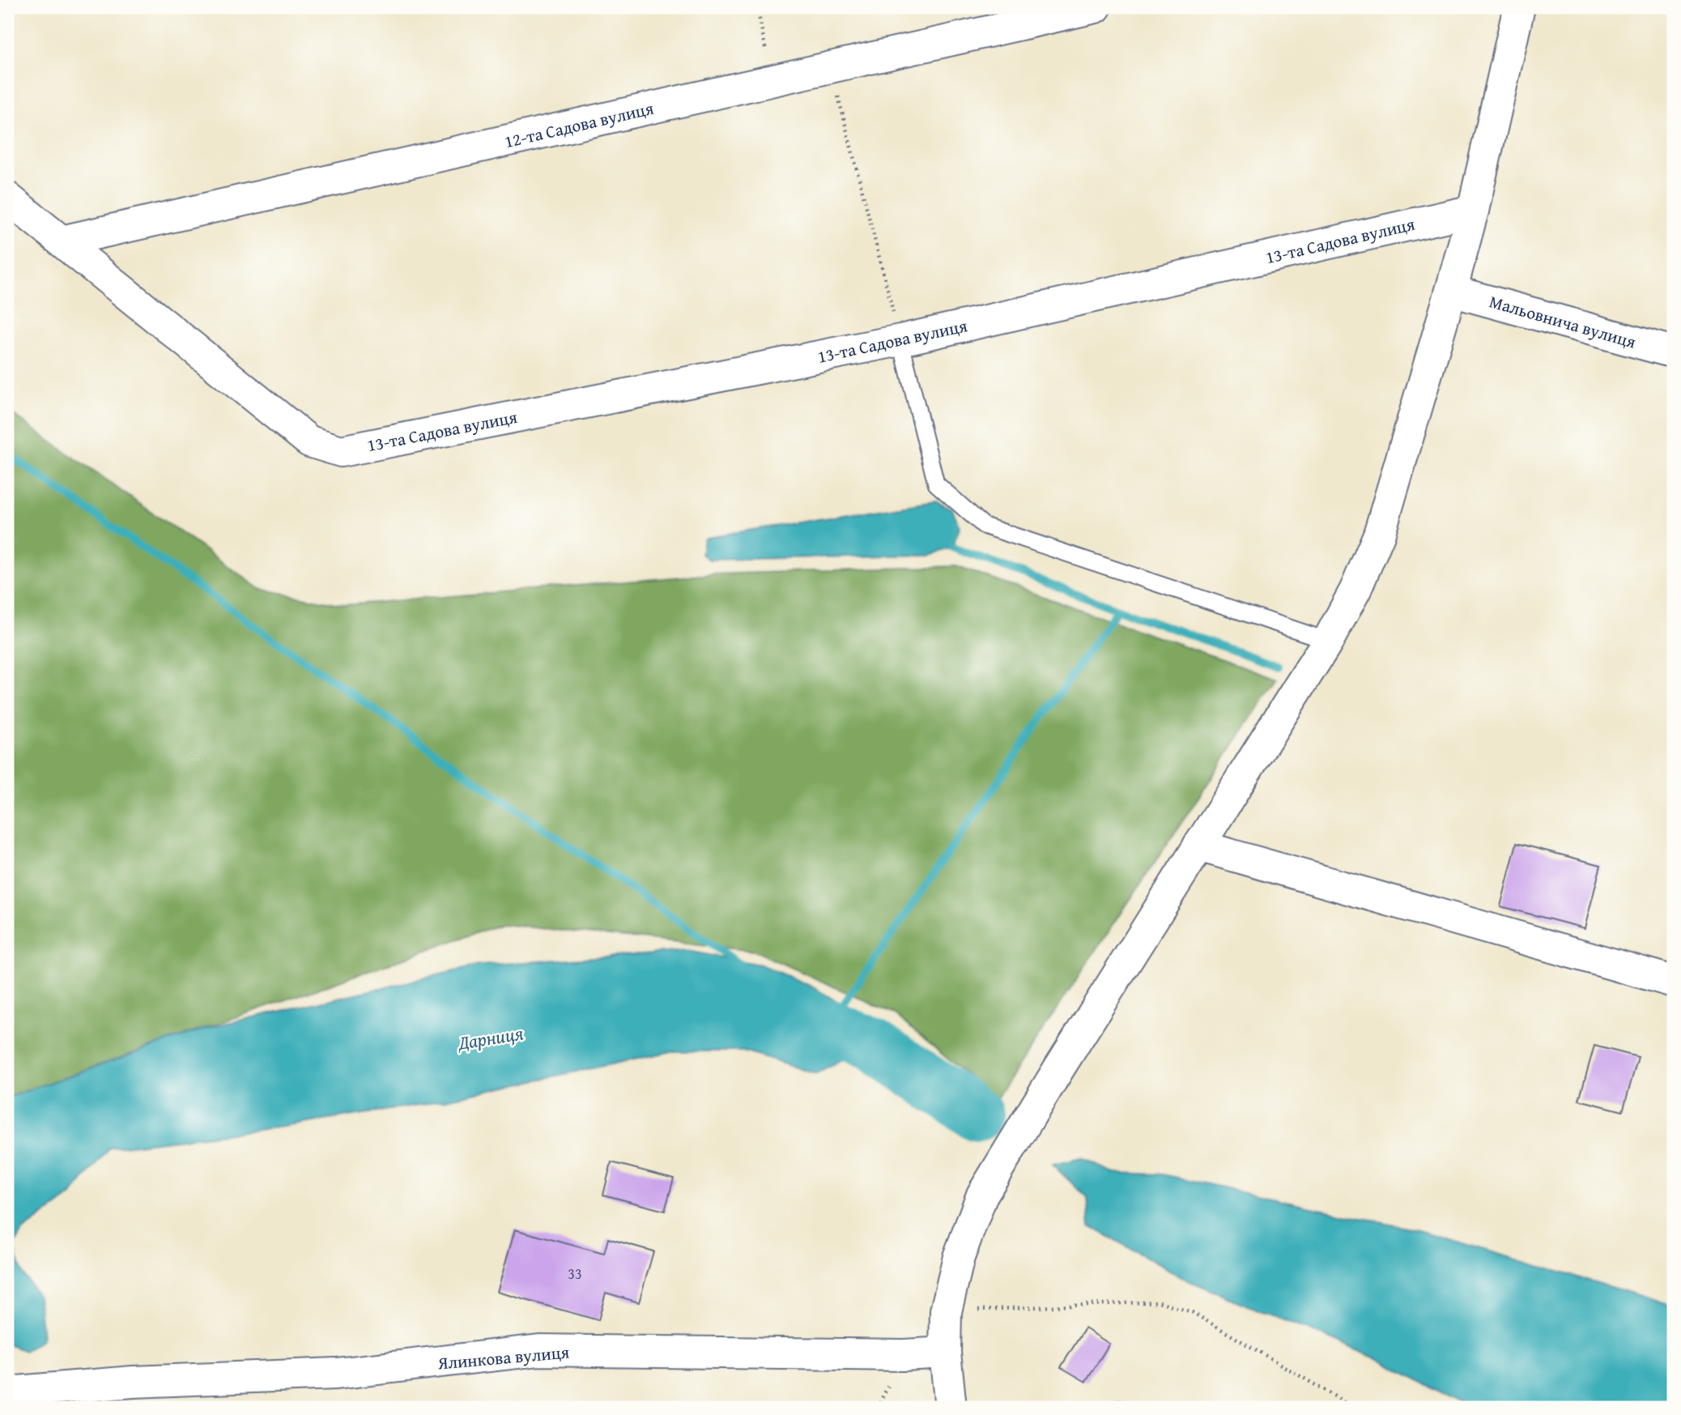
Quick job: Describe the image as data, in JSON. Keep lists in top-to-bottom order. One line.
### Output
{"streets":{"street":["12-та Садова вулиця","13-та Садова вулиця","Мальовнича вулиця","Ялинкова вулиця"]},"crossings":[["12-та Садова вулиця","13-та Садова вулиця"]],"water":["Дарниця"],"house_numbers":["33"]}
